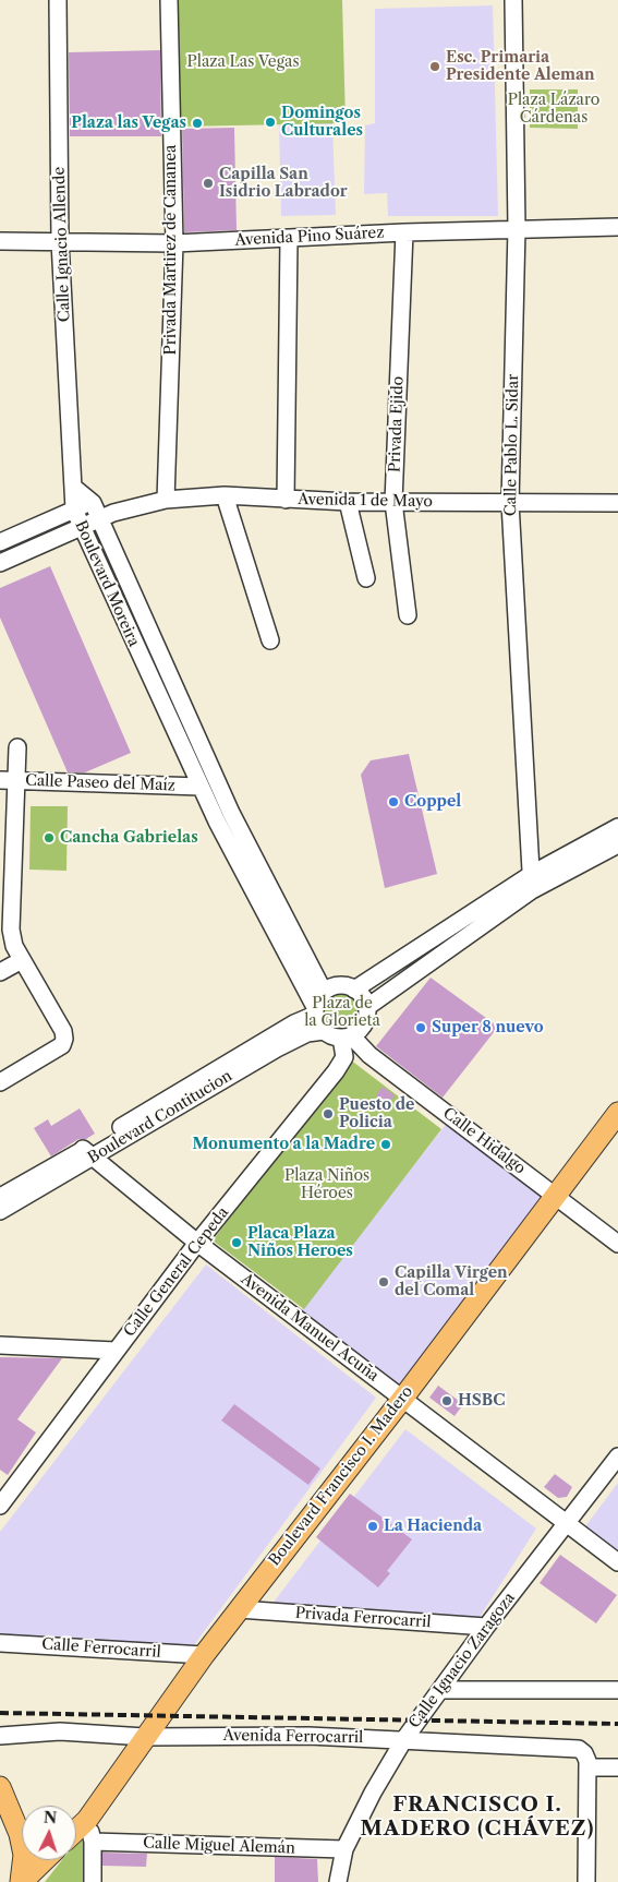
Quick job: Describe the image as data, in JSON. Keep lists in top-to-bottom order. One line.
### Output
{"streets":{"main road":["Boulevard Francisco I. Madero"],"street":["Avenida Pino Suárez","Calle Ignacio Allende","Privada Martirez de Cananea","Privada Ejido","Calle Pablo L. Sidar","Avenida 1 de Mayo","Boulevard Moreira","Calle Paseo del Maíz","Boulevard Contitucion","Calle Hidalgo","Calle General Cepeda","Avenida Manuel Acuña","Privada Ferrocarril","Calle Ferrocarril","Calle Ignacio Zaragoza","Avenida Ferrocarril","Calle Miguel Alemán"]},"crossings":[["Avenida Pino Suárez","Calle Ignacio Allende"],["Avenida Pino Suárez","Privada Martirez de Cananea"],["Avenida Pino Suárez","Privada Ejido"],["Avenida Pino Suárez","Calle Pablo L. Sidar"],["Calle Ignacio Allende","Boulevard Moreira"],["Privada Martirez de Cananea","Avenida 1 de Mayo"],["Privada Ejido","Avenida 1 de Mayo"],["Calle Pablo L. Sidar","Avenida 1 de Mayo"],["Avenida 1 de Mayo","Boulevard Moreira"],["Boulevard Moreira","Calle Paseo del Maíz"],["Boulevard Moreira","Boulevard Contitucion"],["Boulevard Moreira","Calle Hidalgo"],["Boulevard Moreira","Calle General Cepeda"],["Boulevard Contitucion","Calle Hidalgo"],["Boulevard Contitucion","Calle General Cepeda"],["Boulevard Contitucion","Avenida Manuel Acuña"],["Calle Hidalgo","Calle General Cepeda"],["Calle Hidalgo","Boulevard Francisco I. Madero"],["Calle General Cepeda","Avenida Manuel Acuña"],["Avenida Manuel Acuña","Boulevard Francisco I. Madero"],["Avenida Manuel Acuña","Calle Ignacio Zaragoza"],["Boulevard Francisco I. Madero","Privada Ferrocarril"],["Boulevard Francisco I. Madero","Calle Ferrocarril"],["Boulevard Francisco I. Madero","Avenida Ferrocarril"],["Privada Ferrocarril","Calle Ignacio Zaragoza"],["Calle Ignacio Zaragoza","Avenida Ferrocarril"],["Calle Ignacio Zaragoza","Calle Miguel Alemán"]],"districts":["FRANCISCO I. MADERO (CHÁVEZ)"],"parks":["Plaza Las Vegas","Plaza Lázaro Cárdenas","Plaza de la Glorieta","Plaza Niños Héroes"],"places":["Esc. Primaria Presidente Aleman","Domingos Culturales","Plaza las Vegas","Capilla San Isidrio Labrador","Coppel","Cancha Gabrielas","Super 8 nuevo","Puesto de Policia","Monumento a la Madre","Placa Plaza Niños Heroes","Capilla Virgen del Comal","HSBC","La Hacienda"],"north":"top"}
